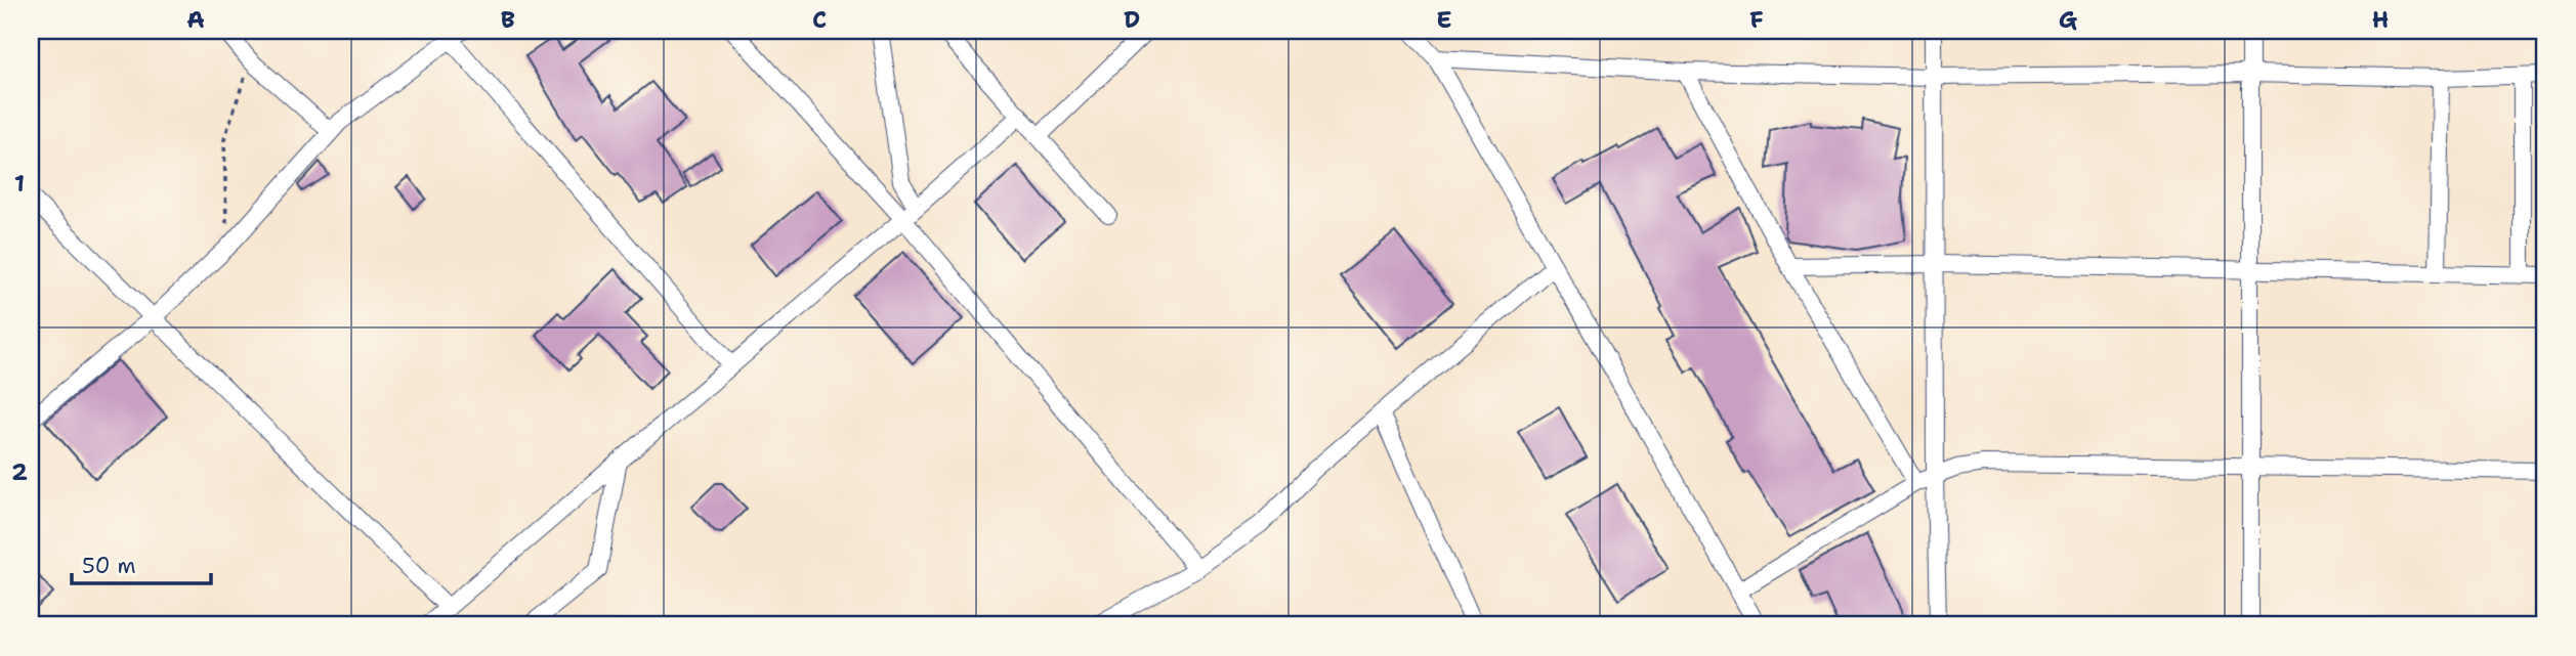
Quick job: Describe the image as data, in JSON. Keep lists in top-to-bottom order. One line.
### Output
{"scale_bar":"50 m","grid":{"columns":["A","B","C","D","E","F","G","H"],"rows":["1","2"]}}
